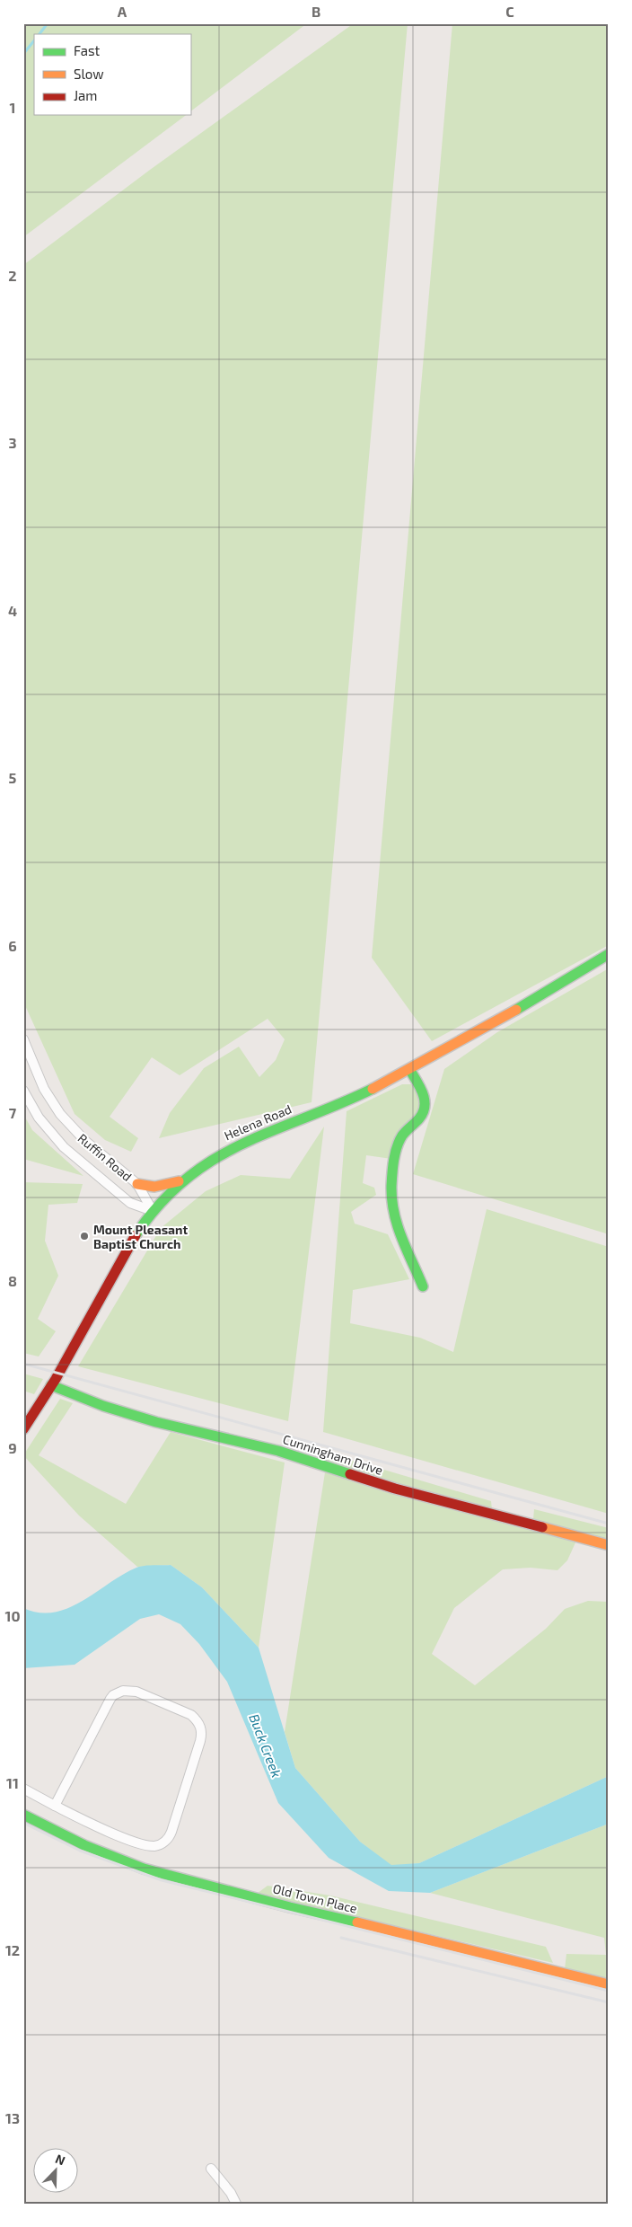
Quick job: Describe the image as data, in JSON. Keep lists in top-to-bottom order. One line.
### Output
{"streets":{"street":["Helena Road","Ruffin Road","Cunningham Drive","Old Town Place"]},"crossings":[["Helena Road","Ruffin Road"],["Helena Road","Cunningham Drive"]],"water":["Buck Creek"],"places":["Mount Pleasant Baptist Church"],"legend":["Fast","Slow","Jam"],"north":"top right","grid":{"columns":["A","B","C"],"rows":["1","2","3","4","5","6","7","8","9","10","11","12","13"]}}
